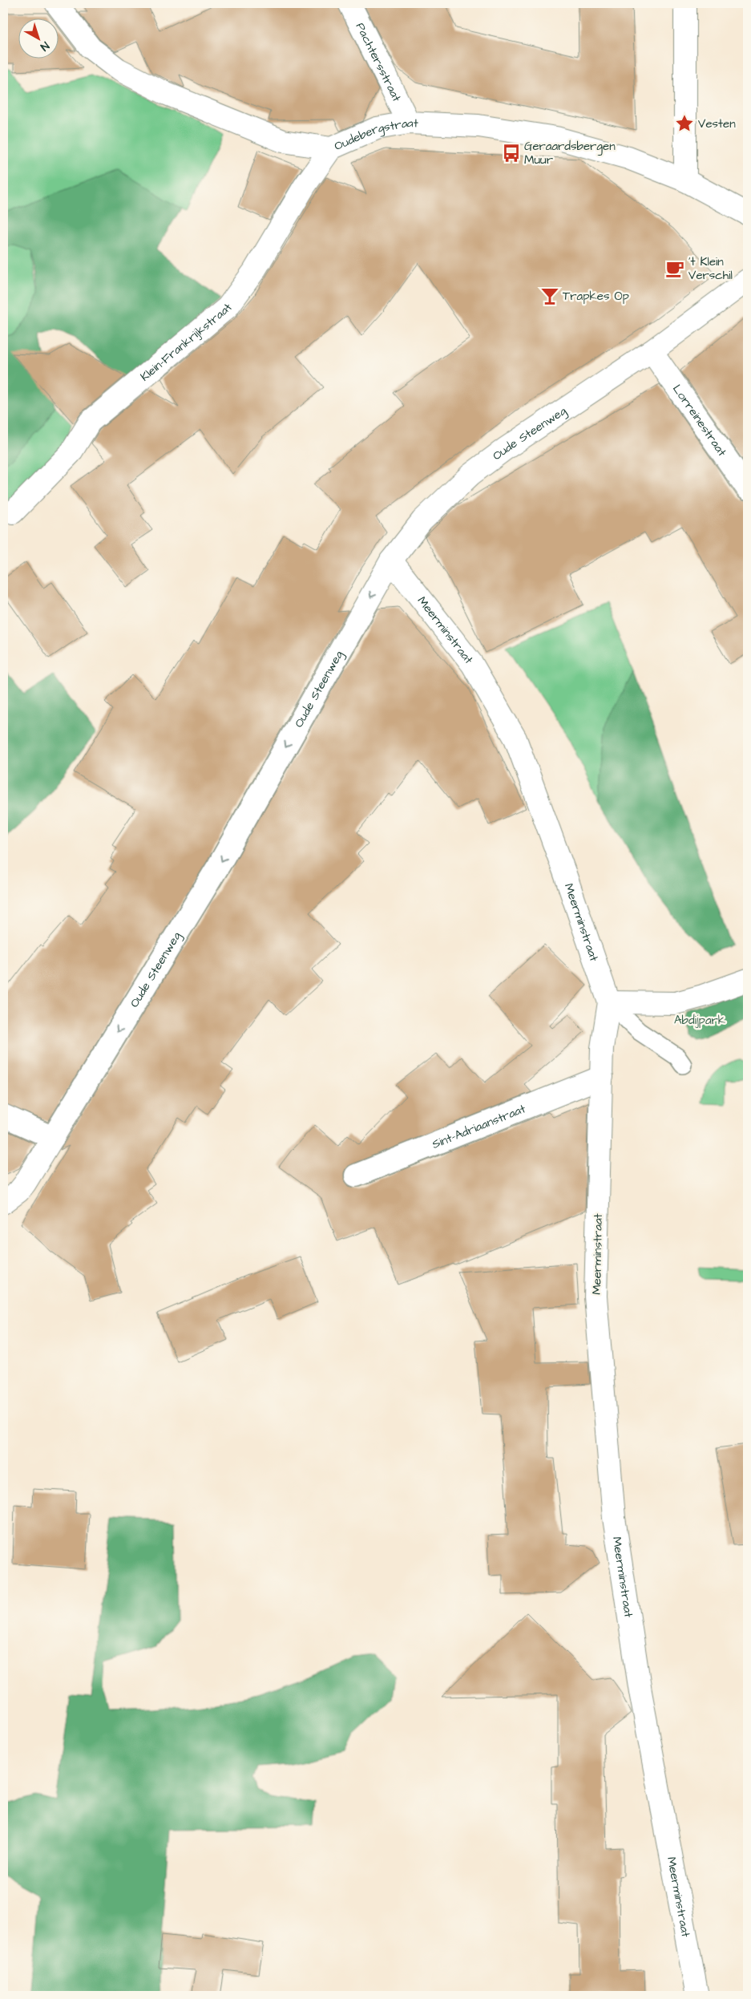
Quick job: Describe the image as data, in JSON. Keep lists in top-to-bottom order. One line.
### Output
{"streets":{"street":["Pachtersstraat","Oudebergstraat","Klein-Frankrijkstraat","Lorreinestraat","Oude Steenweg","Meerminstraat","Sint-Adriaanstraat"]},"crossings":[["Pachtersstraat","Oudebergstraat"],["Oudebergstraat","Klein-Frankrijkstraat"],["Lorreinestraat","Oude Steenweg"],["Oude Steenweg","Meerminstraat"],["Meerminstraat","Sint-Adriaanstraat"]],"one_way":["Oude Steenweg"],"parks":["Abdijpark"],"places":{"place":["Vesten"],"bus stop":["Geraardsbergen Muur"],"cafe":["’t Klein Verschil"],"bar":["Trapkes Op"]},"north":"bottom right"}
